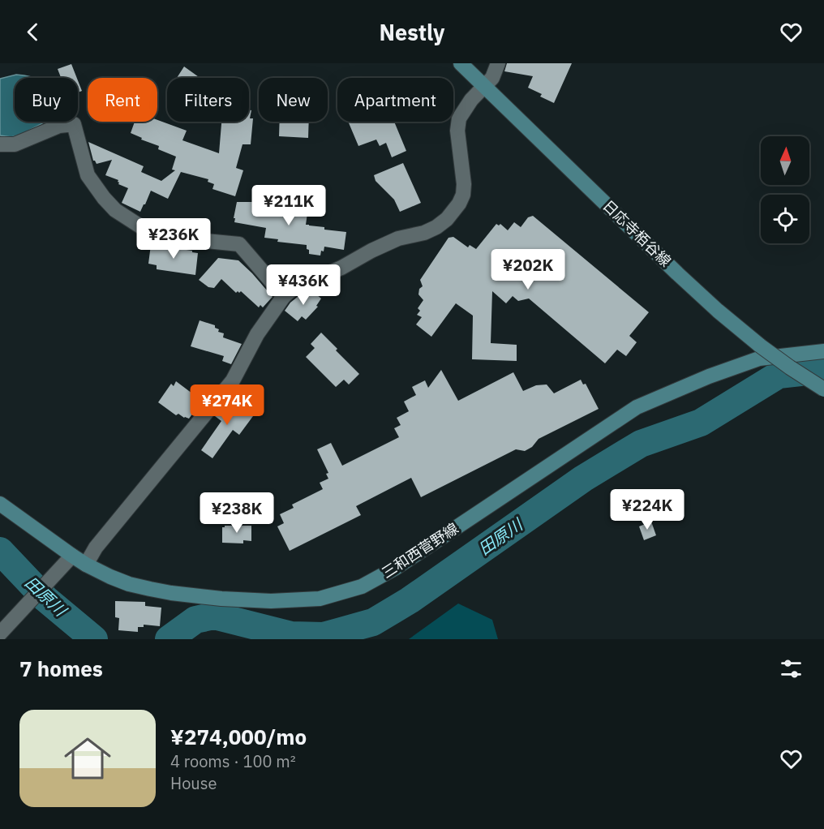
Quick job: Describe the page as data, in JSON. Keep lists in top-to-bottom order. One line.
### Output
{"streets":{"main road":["日応寺栢谷線","三和西菅野線"]},"water":["田原川"],"north":"top","page":{"header":"Nestly","chip":["Buy","Rent","Filters","New","Apartment"],"price":["¥211K","¥236K","¥202K","¥436K","¥274K","¥224K","¥238K"],"heading":"7 homes","list":[{"name":"¥274,000/mo","note":"4 rooms · 100 m² · House"}]}}
